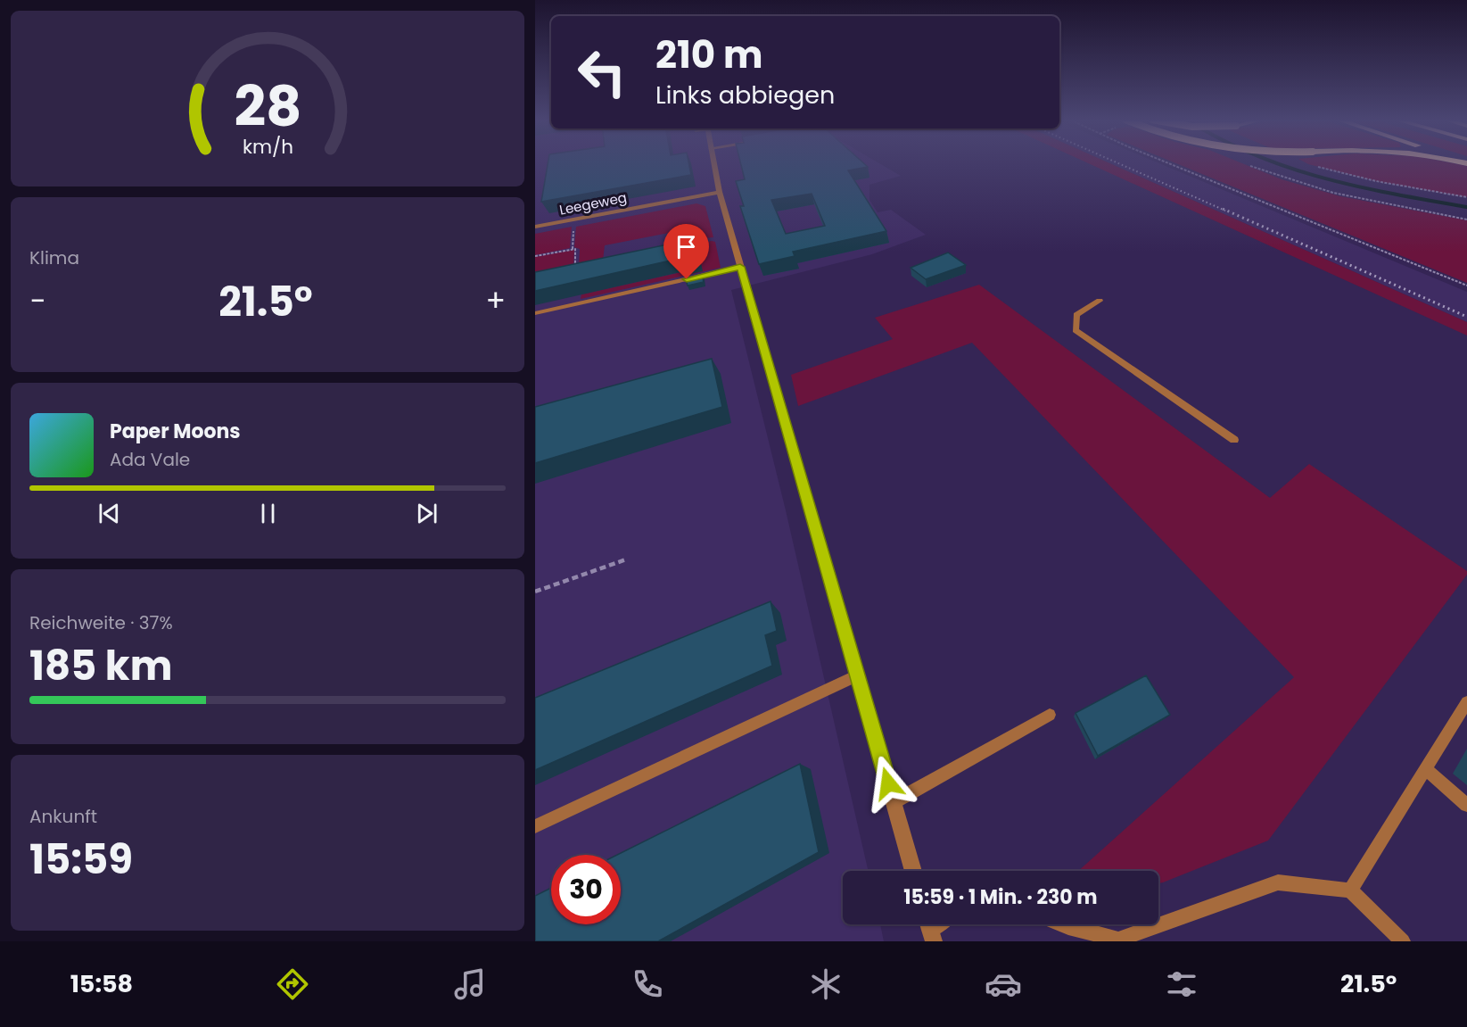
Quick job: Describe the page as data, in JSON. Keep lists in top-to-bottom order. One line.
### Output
{"streets":{"street":["Leegeweg"]},"page":{"turn":["210 m","Links abbiegen"],"tile":["Klima",["Reichweite · 37%","185 km"],["Ankunft","15:59"]],"heat":["−","21.5°","+"],"song":["Paper Moons","Ada Vale"],"limit":"30","trip":"15:59 · 1 Min. · 230 m","tabs":["15:58","21.5°"],"gauge":["28","km/h"]}}
